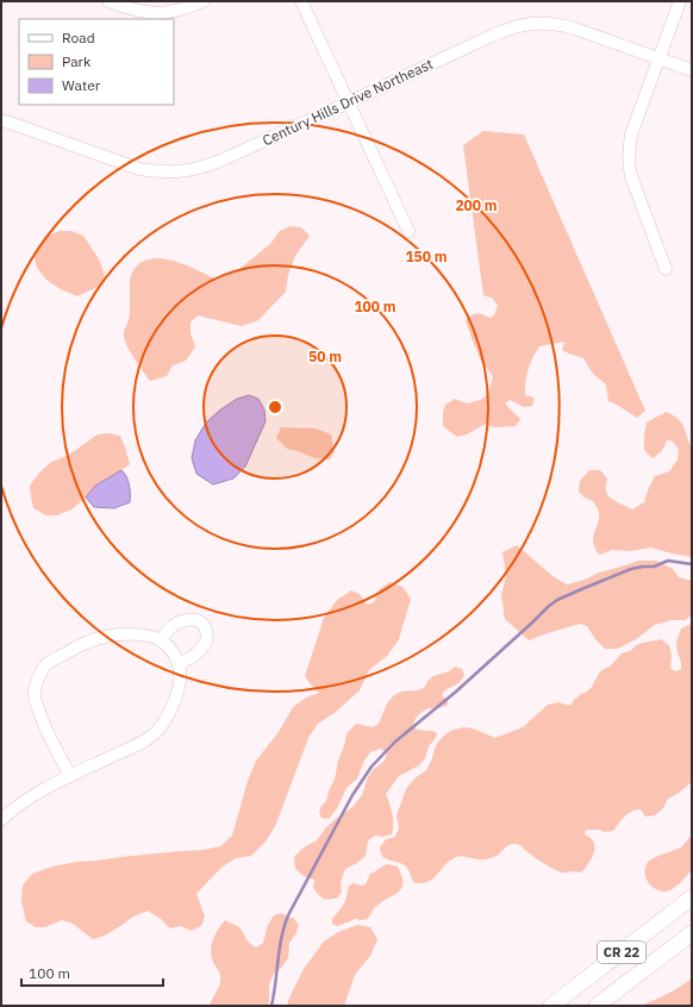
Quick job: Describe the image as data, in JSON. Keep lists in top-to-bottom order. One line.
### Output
{"streets":{"main road":["CR 22"],"street":["Century Hills Drive Northeast"]},"legend":["Road","Park","Water"],"scale_bar":"100 m","rings":["200 m","150 m","100 m","50 m"]}
